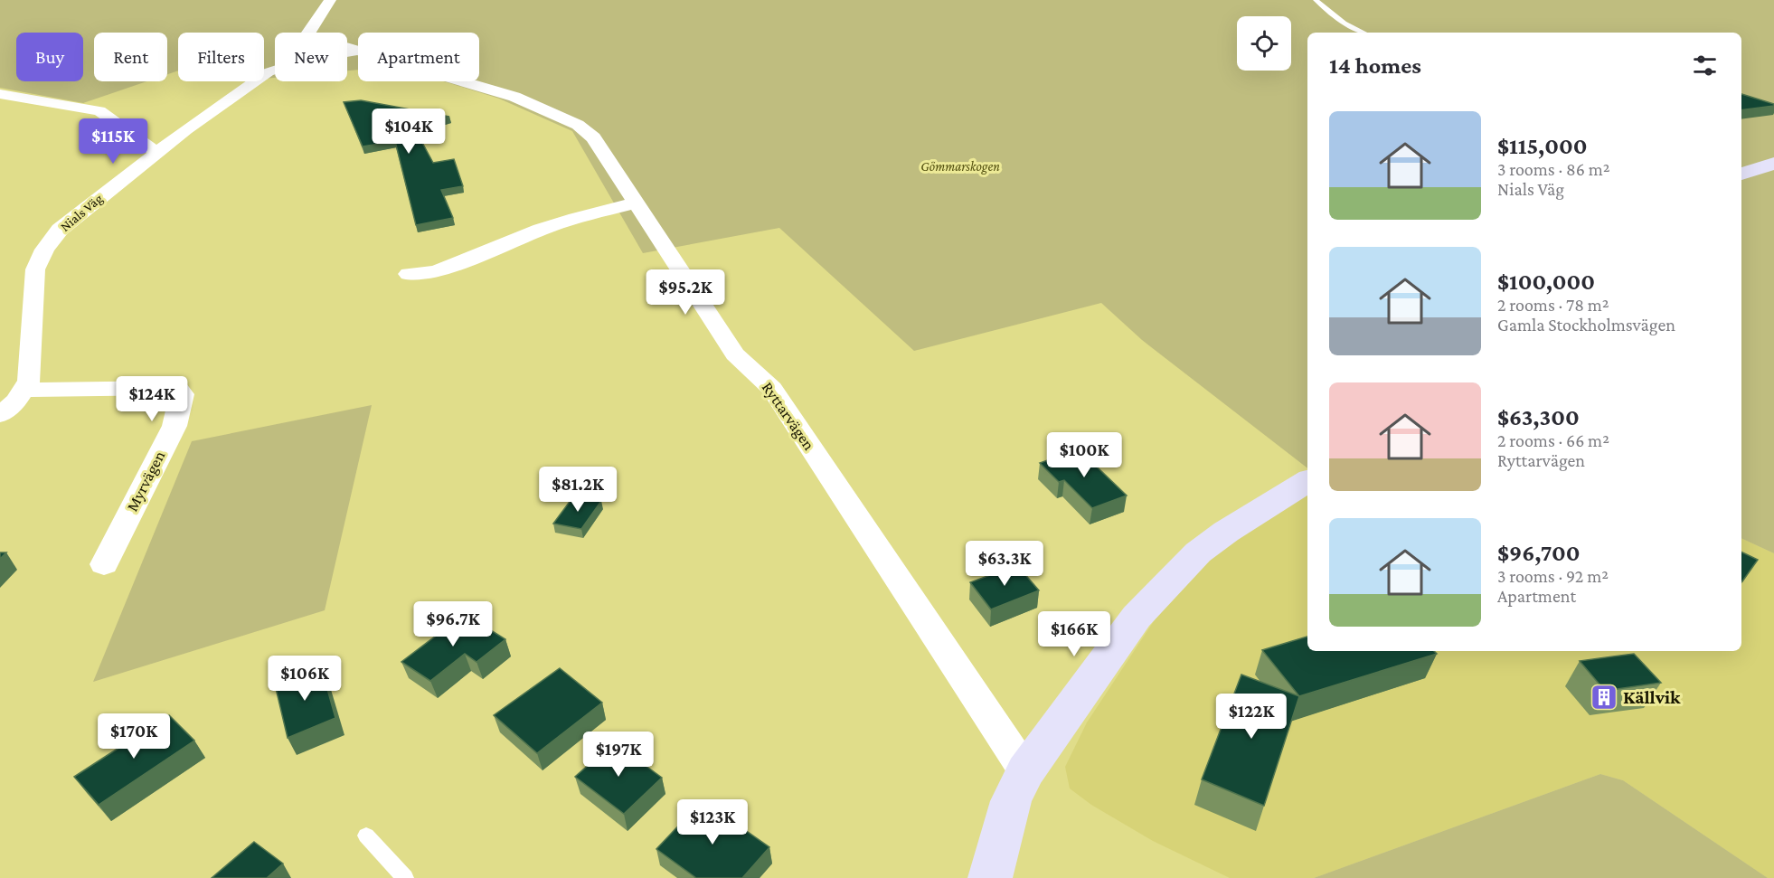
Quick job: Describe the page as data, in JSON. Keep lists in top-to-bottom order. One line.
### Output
{"streets":{"street":["Nials Väg","Ryttarvägen","Myrvägen"]},"crossings":[["Nials Väg","Myrvägen"]],"parks":["Gömmarskogen"],"places":{"building":["Källvik"]},"page":{"chip":["Buy","Rent","Filters","New","Apartment"],"heading":"14 homes","list":[{"name":"$115,000","note":"3 rooms · 86 m² · Nials Väg"},{"name":"$100,000","note":"2 rooms · 78 m² · Gamla Stockholmsvägen"},{"name":"$63,300","note":"2 rooms · 66 m² · Ryttarvägen"},{"name":"$96,700","note":"3 rooms · 92 m² · Apartment"}],"price":["$104K","$115K","$95.2K","$124K","$100K","$81.2K","$63.3K","$96.7K","$166K","$106K","$122K","$170K","$197K","$123K"]}}
